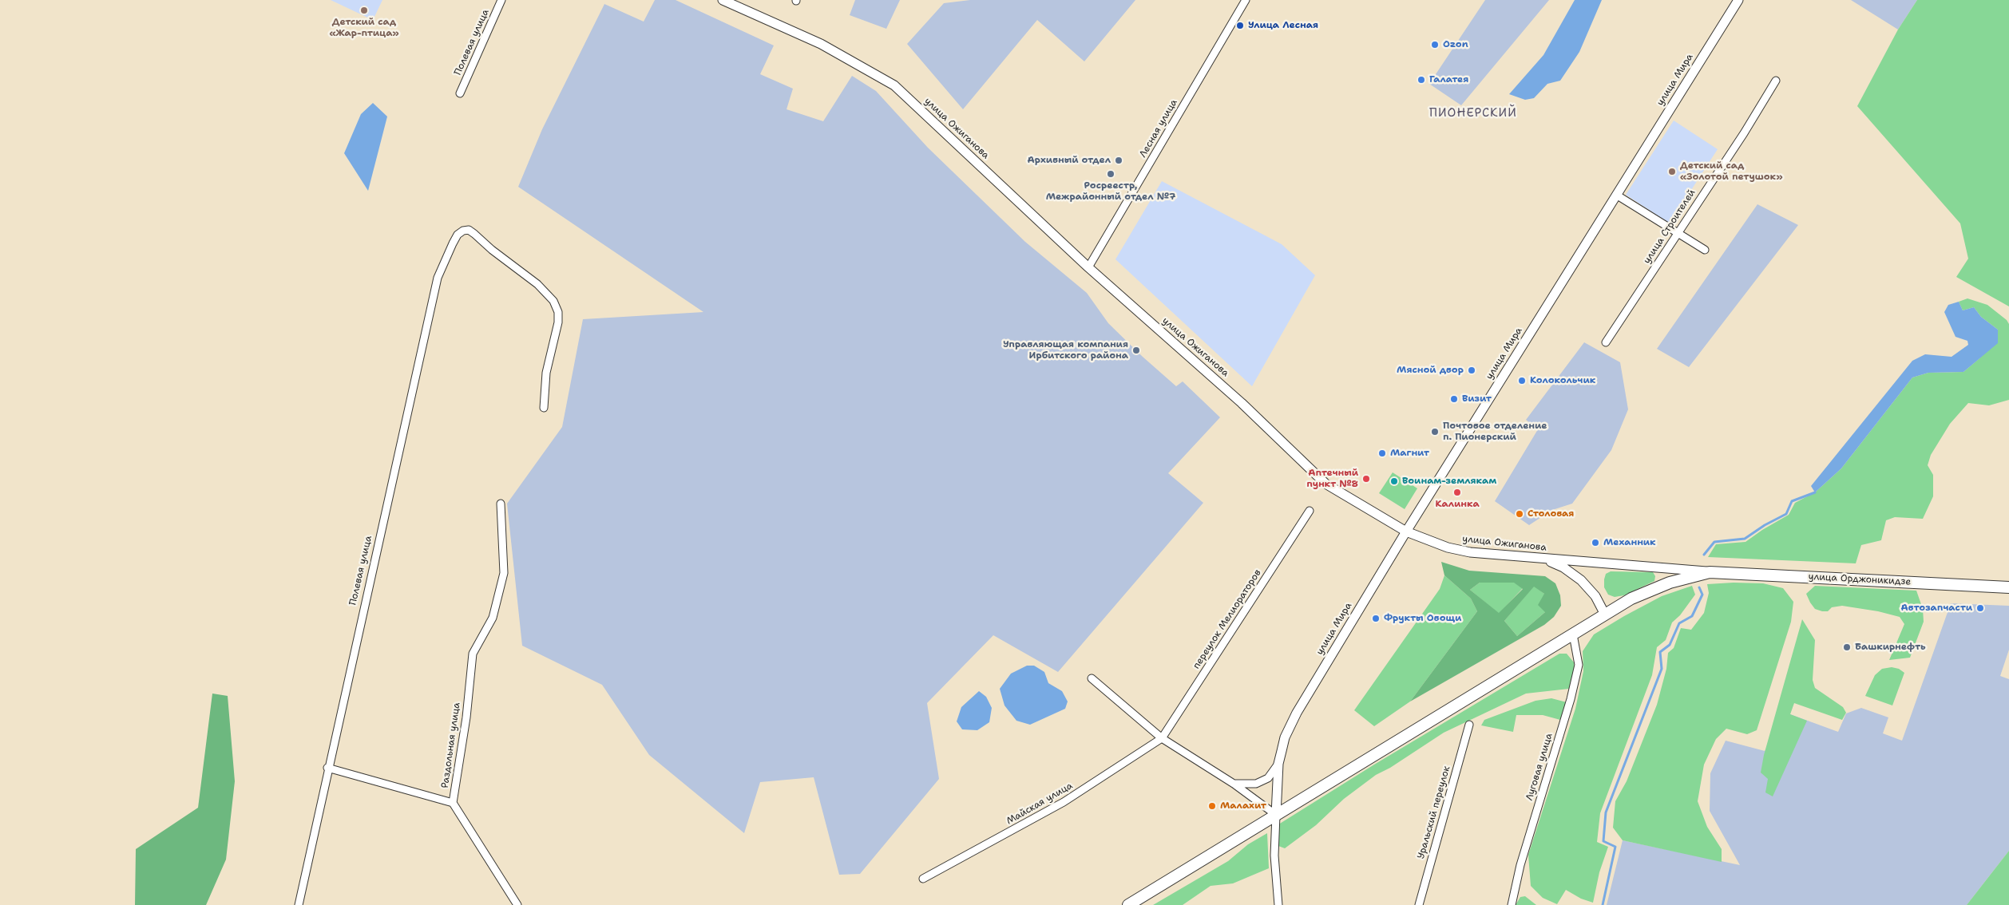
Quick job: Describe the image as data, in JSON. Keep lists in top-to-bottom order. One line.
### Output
{"streets":{"main road":["улица Орджоникидзе"],"street":["Полевая улица","улица Мира","улица Ожиганова","Лесная улица","улица Строителей","переулок Мелиораторов","Раздольная улица","Луговая улица","Майская улица","Уральский переулок"]},"crossings":[["улица Мира","улица Ожиганова"],["улица Мира","улица Орджоникидзе"],["улица Ожиганова","Лесная улица"],["улица Ожиганова","улица Орджоникидзе"],["улица Орджоникидзе","Луговая улица"],["переулок Мелиораторов","Майская улица"]],"districts":["ПИОНЕРСКИЙ"],"places":["Детский сад «Жар-птица»","Улица Лесная","Ozon","Галатея","Архивный отдел","Детский сад «Золотой петушок»","Росреестр, Межрайонный отдел №7","Управляющая компания Ирбитского района","Мясной двор","Колокольчик","Визит","Почтовое отделение п. Пионерский","Магнит","Аптечный пункт №8","Воинам-землякам","Калинка","Столовая","Механник","Автозапчасти","Фрукты Овощи","Башкирнефть","Малахит"]}
